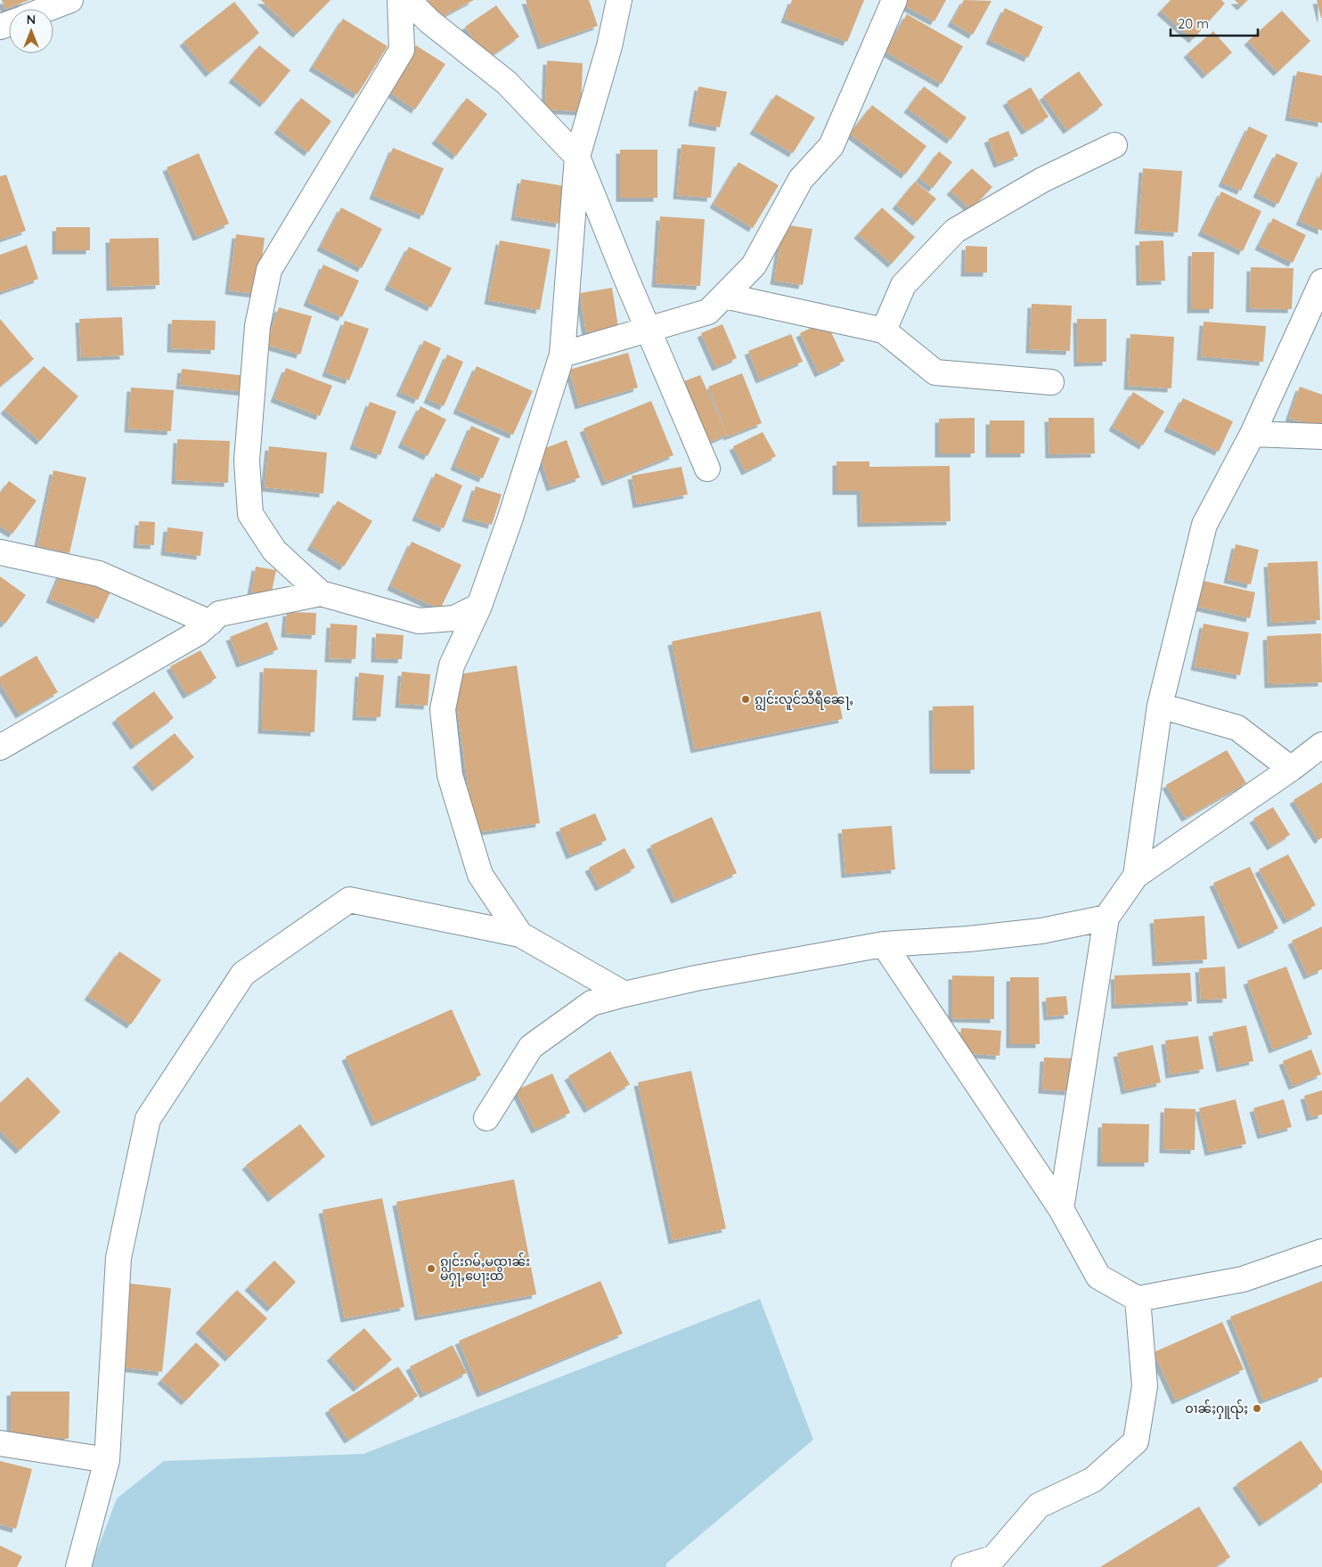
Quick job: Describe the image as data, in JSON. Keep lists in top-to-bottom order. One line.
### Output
{"places":["ၵျွင်းလူင်သီရီၼေႃႇ","ၵျွင်းၵမ်ႇမထၢၼ်း မႁႃႇပေႃးထိ","ဝၢၼ်ႈႁူၺ်ႈ"],"scale_bar":"20 m","north":"top"}
